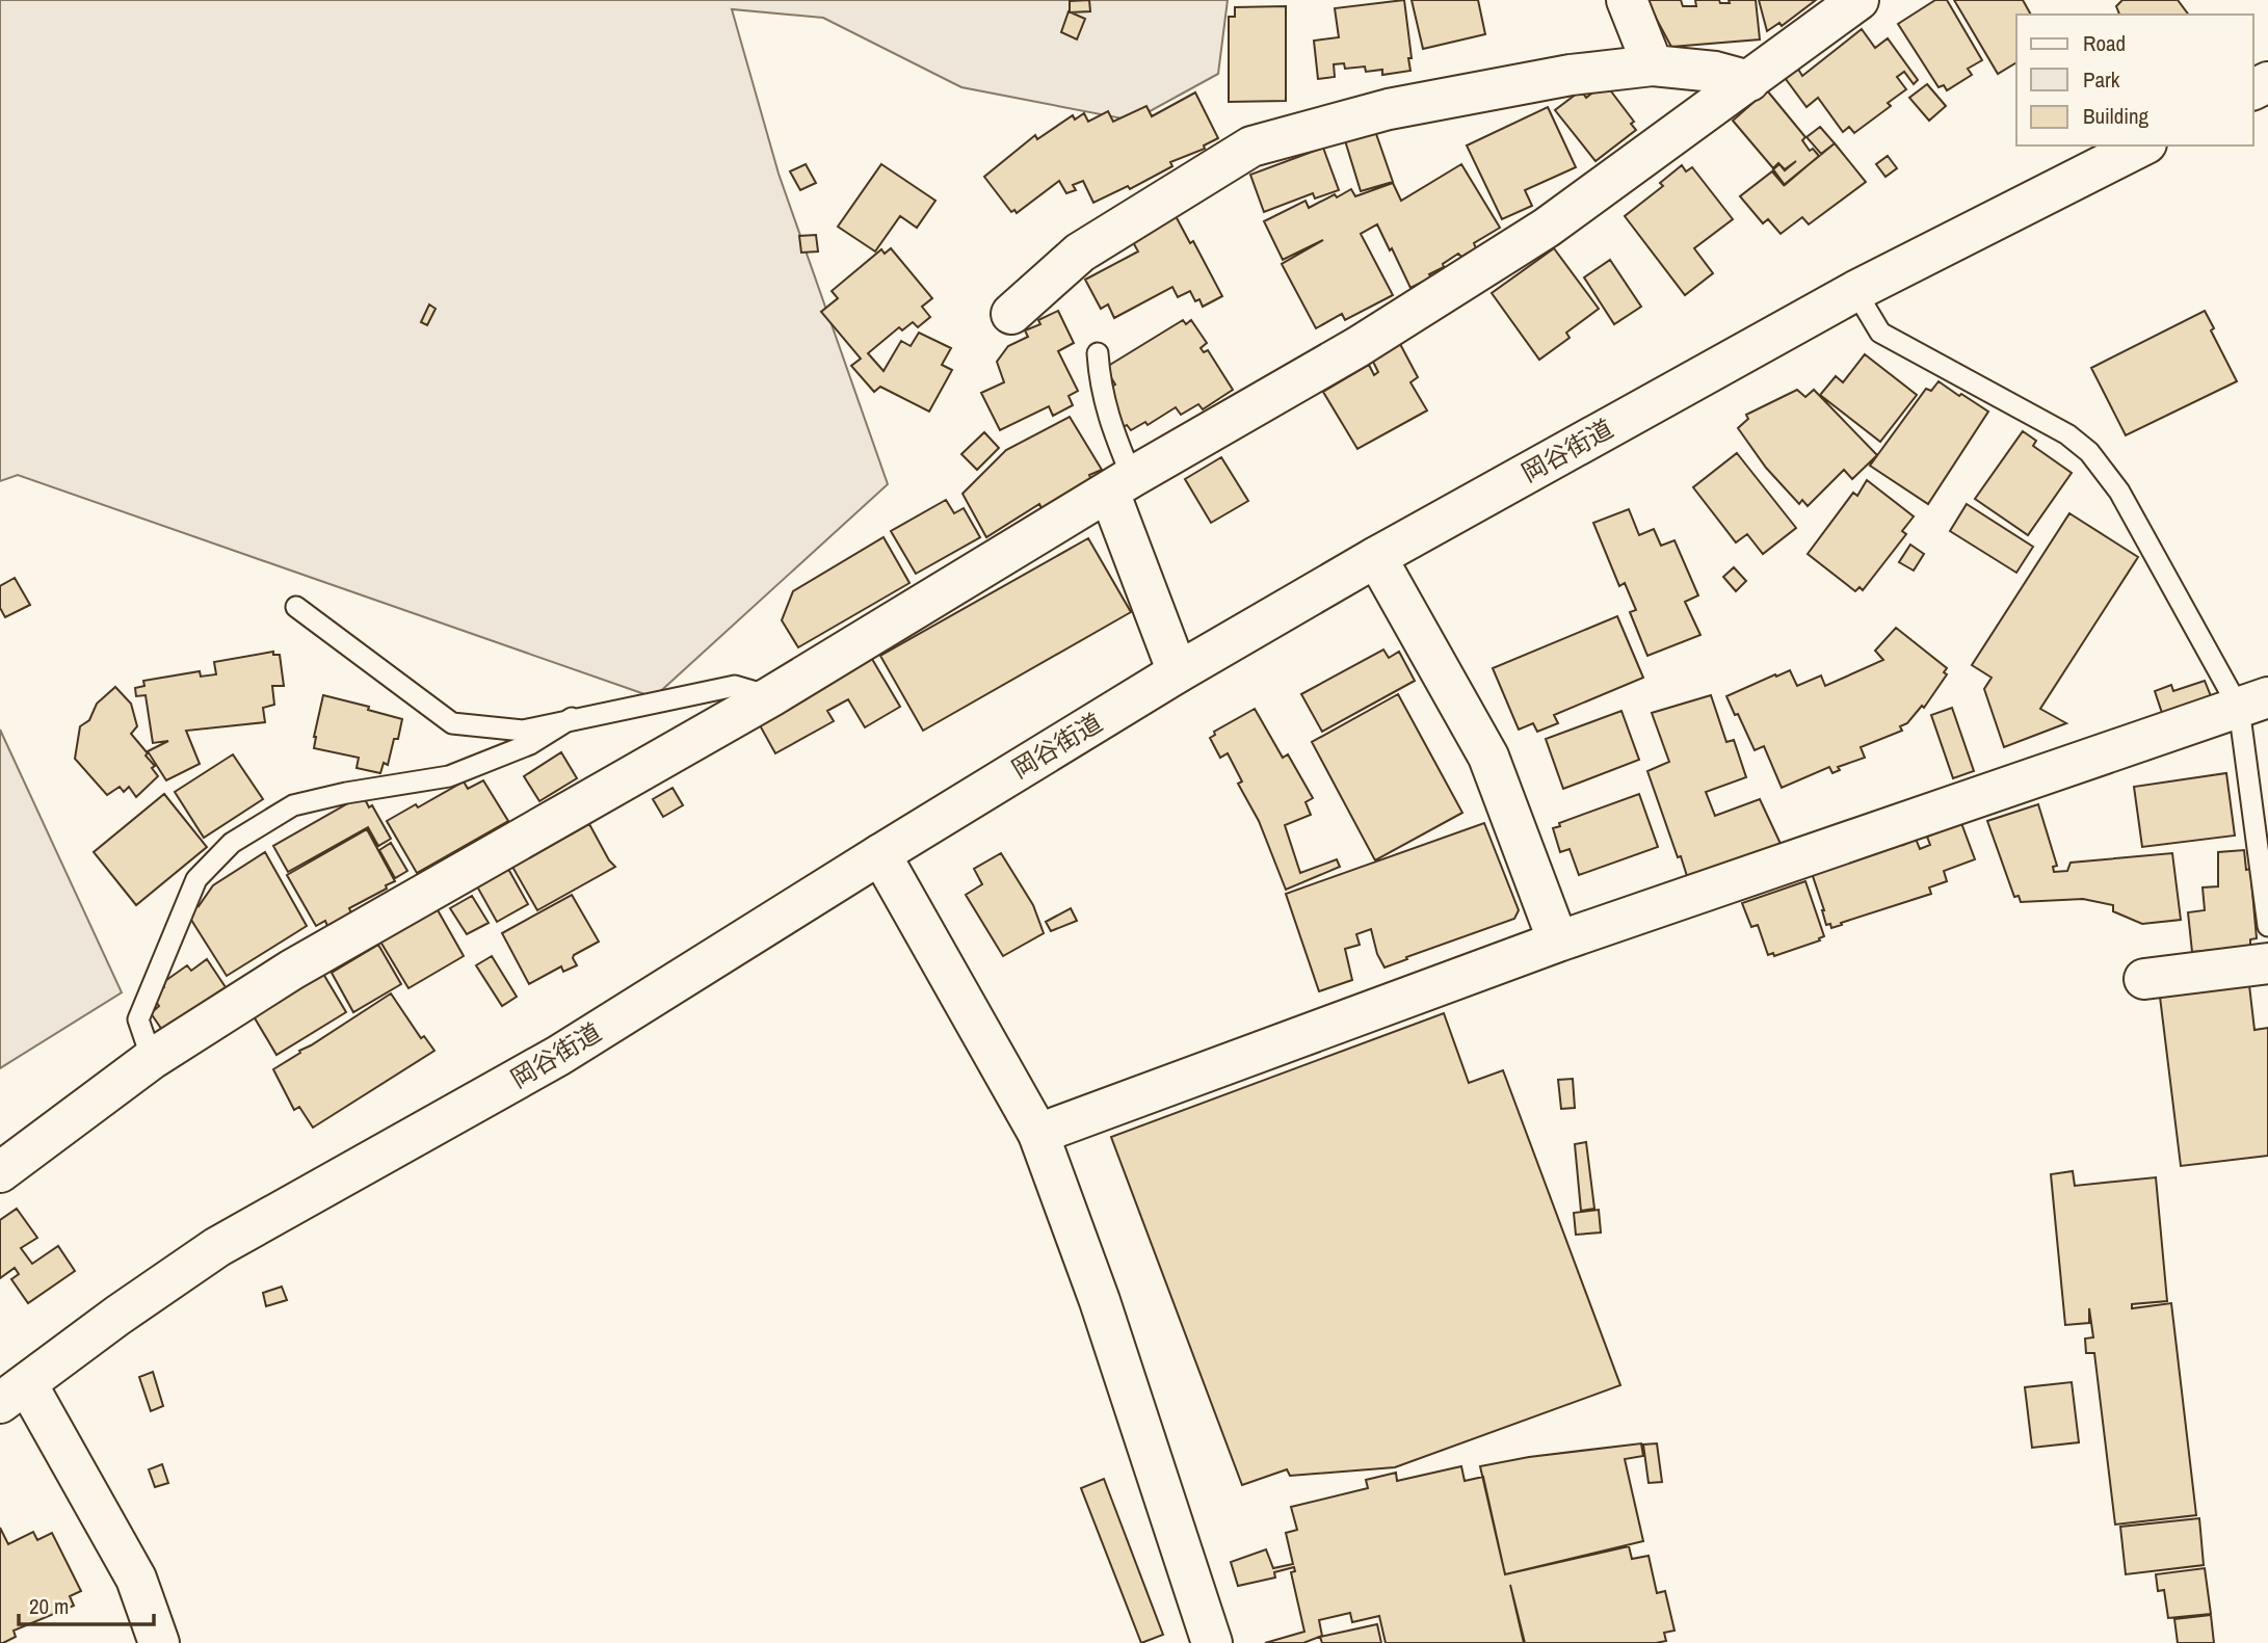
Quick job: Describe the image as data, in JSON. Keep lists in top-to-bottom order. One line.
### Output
{"streets":{"street":["岡谷街道"]},"legend":["Road","Park","Building"],"scale_bar":"20 m"}
